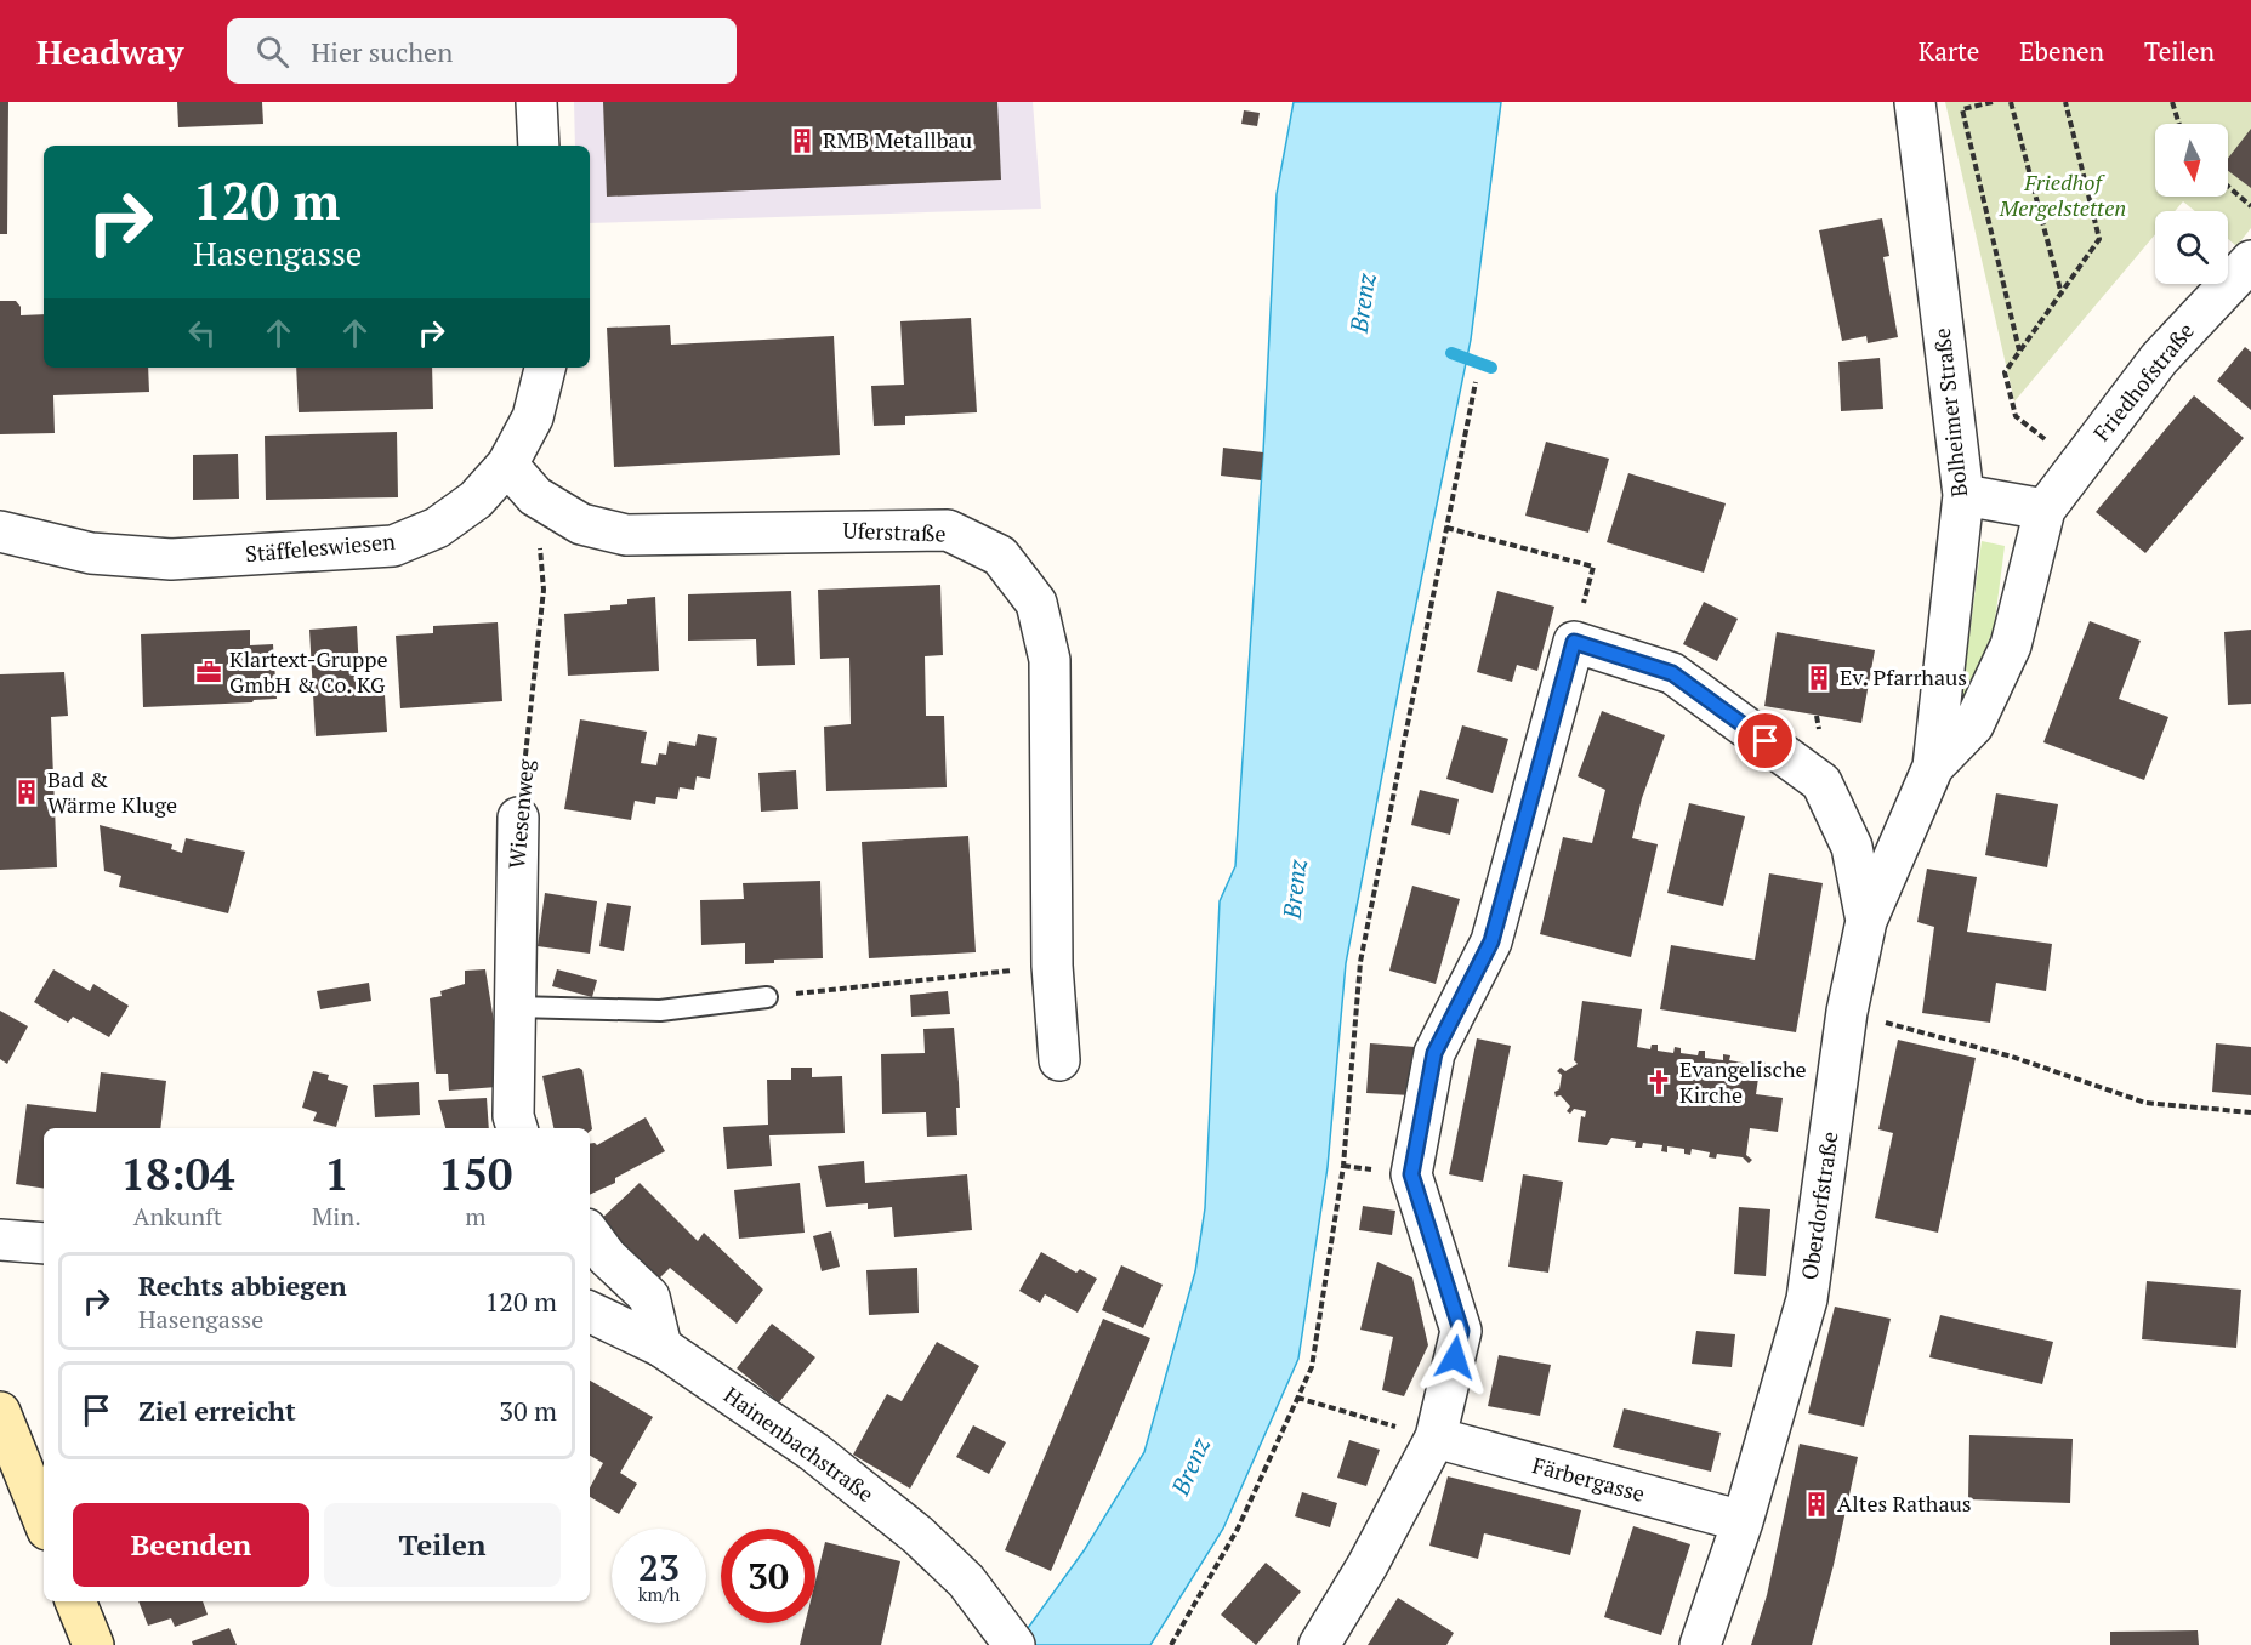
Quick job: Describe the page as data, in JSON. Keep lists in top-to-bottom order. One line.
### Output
{"streets":{"street":["Friedhofstraße","Bolheimer Straße","Uferstraße","Stäffeleswiesen","Wiesenweg","Oberdorfstraße","Hainenbachstraße","Färbergasse"]},"crossings":[["Friedhofstraße","Bolheimer Straße"],["Friedhofstraße","Oberdorfstraße"],["Bolheimer Straße","Oberdorfstraße"],["Uferstraße","Stäffeleswiesen"],["Uferstraße","Wiesenweg"],["Oberdorfstraße","Färbergasse"]],"water":["Brenz"],"parks":["Friedhof Mergelstetten"],"places":{"building":["RMB Metallbau","Ev. Pfarrhaus","Bad & Wärme Kluge","Altes Rathaus"],"office":["Klartext-Gruppe GmbH & Co. KG"],"church":["Evangelische Kirche"]},"north":"bottom","page":{"header":"Headway","search":"Hier suchen","nav":["Karte","Ebenen","Teilen"],"turn":["120 m","Hasengasse"],"eta":["18:04","Ankunft","1","Min.","150","m"],"list":[{"name":"Rechts abbiegen","note":"Hasengasse","value":"120 m"},{"name":"Ziel erreicht","value":"30 m"}],"buttons":["Beenden","Teilen"],"speed":"23 km/h","limit":"30"}}
